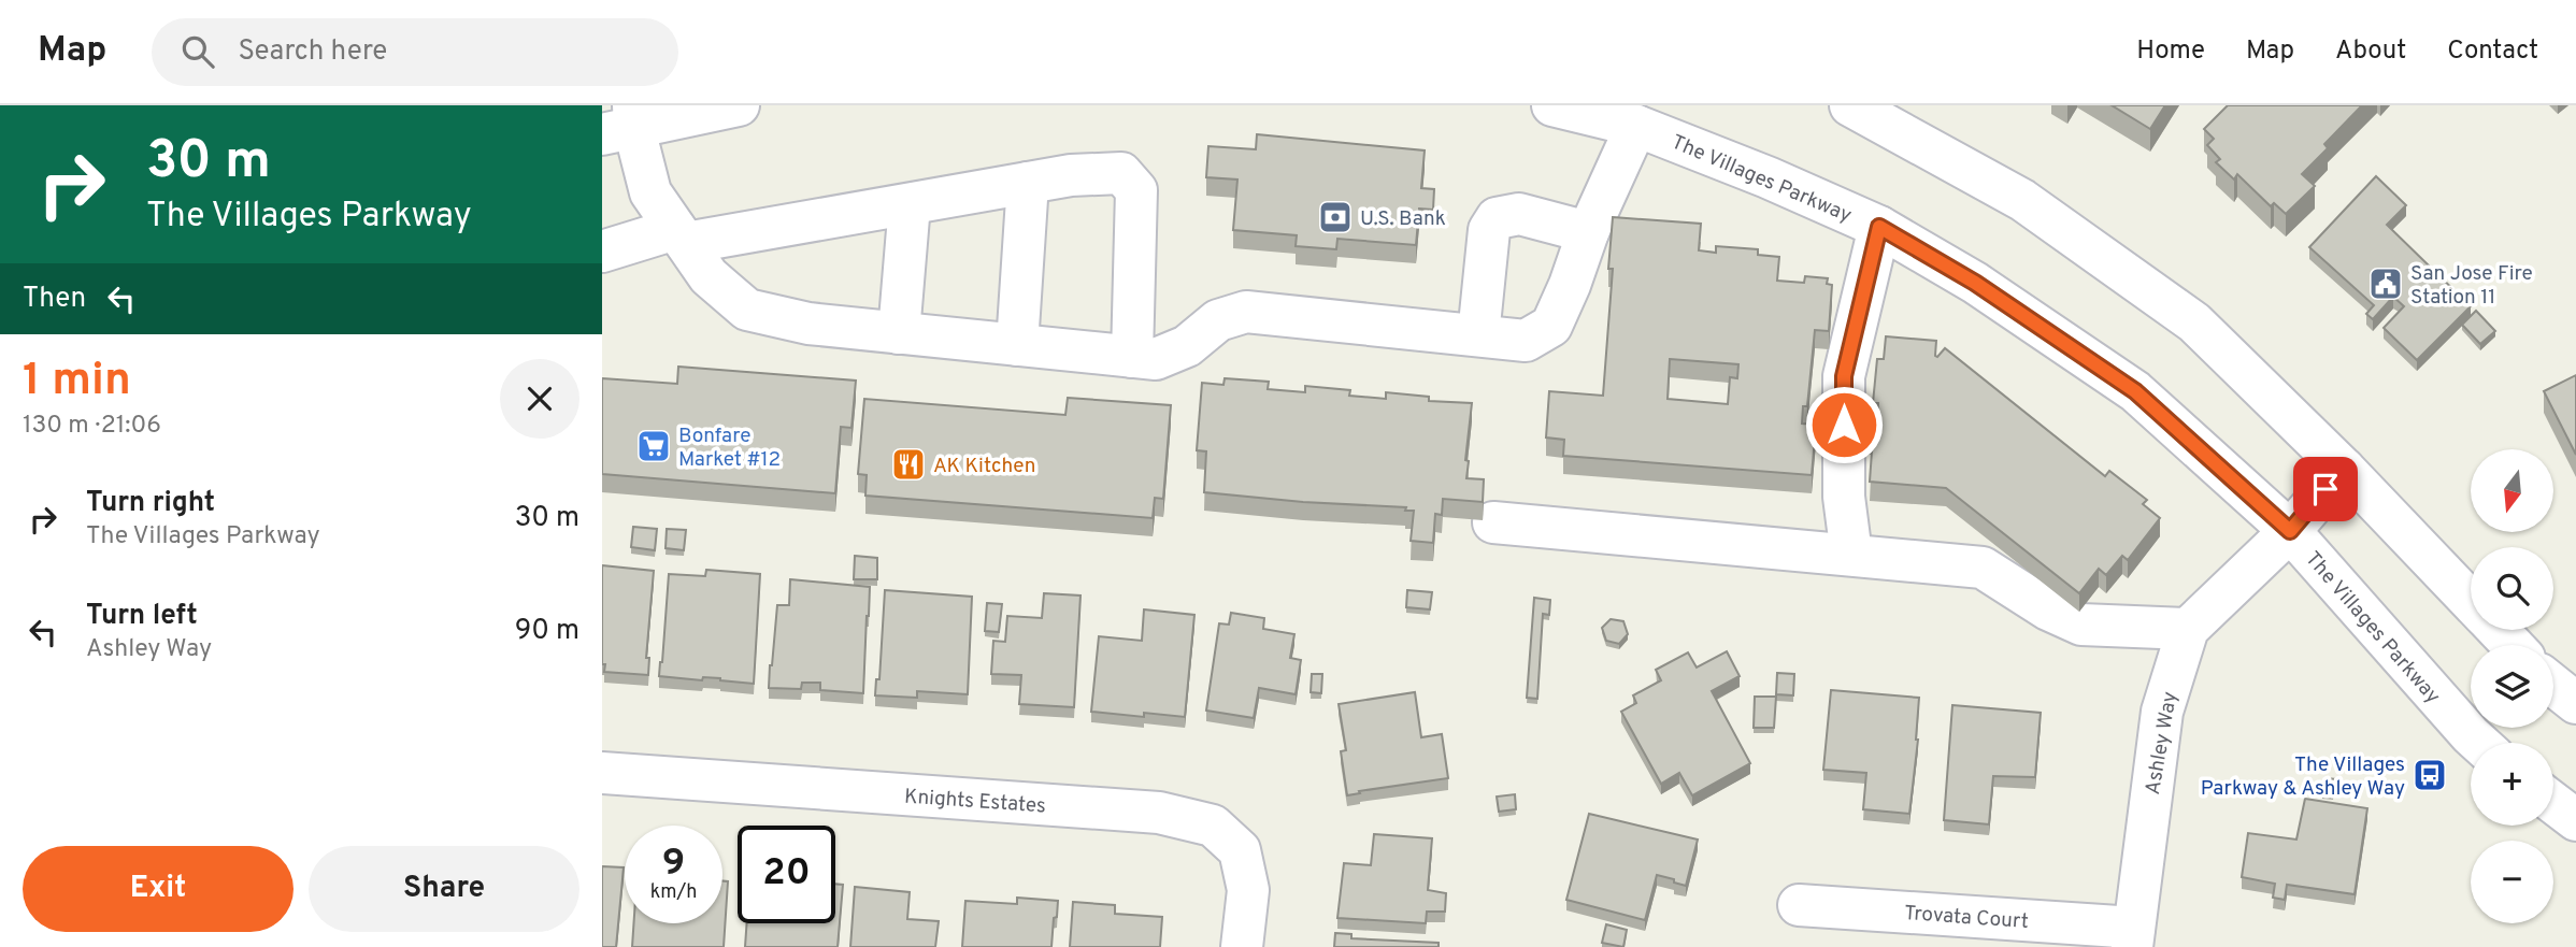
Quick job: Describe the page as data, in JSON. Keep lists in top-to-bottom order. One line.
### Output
{"streets":{"street":["The Villages Parkway","Ashley Way","Knights Estates","Trovata Court"]},"crossings":[["The Villages Parkway","Ashley Way"],["Ashley Way","Trovata Court"]],"places":{"bank":["U.S. Bank"],"public building":["San Jose Fire Station 11"],"supermarket":["Bonfare Market #12"],"restaurant":["AK Kitchen"],"bus stop":["The Villages Parkway & Ashley Way"]},"north":"bottom","page":{"header":"Map","search":"Search here","nav":["Home","Map","About","Contact"],"turn":["30 m","The Villages Parkway"],"then":"Then","heading":["1 min","130 m · 21:06"],"map_buttons":["+","−"],"list":[{"name":"Turn right","note":"The Villages Parkway","value":"30 m"},{"name":"Turn left","note":"Ashley Way","value":"90 m"}],"speed":"9 km/h","limit":"20","buttons":["Exit","Share"]}}
